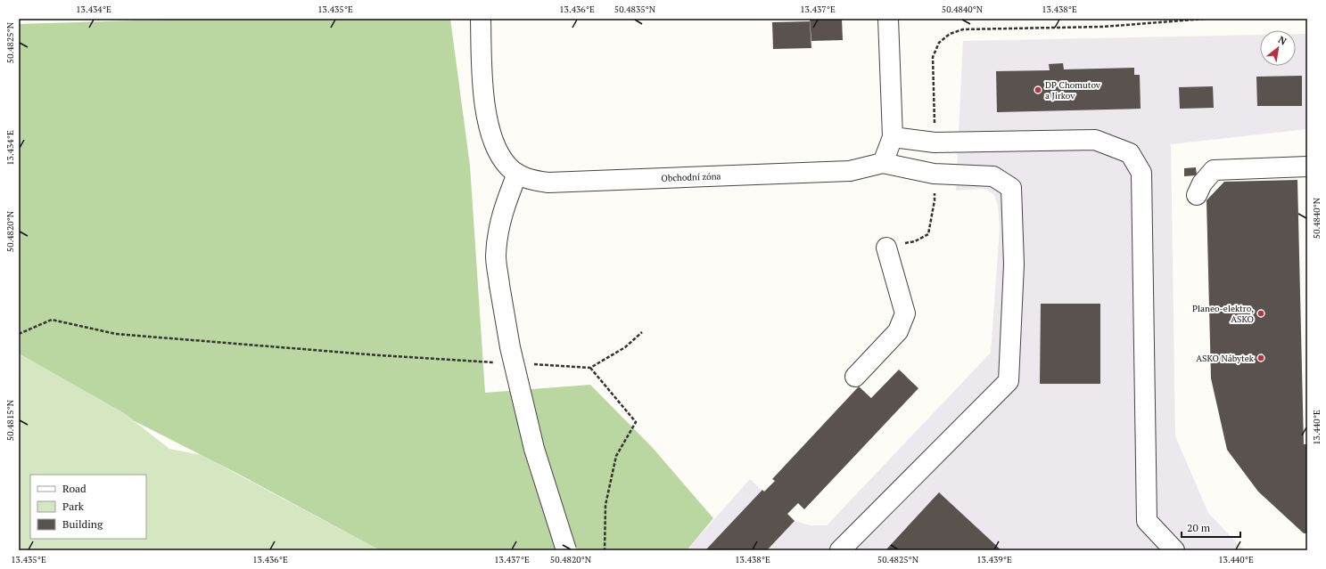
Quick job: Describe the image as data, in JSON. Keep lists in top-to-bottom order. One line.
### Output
{"streets":{"street":["Obchodní zóna"]},"places":["DP Chomutov a Jirkov","Planeo-elektro, ASKO","ASKO Nábytek"],"legend":["Road","Park","Building"],"scale_bar":"20 m","north":"top right","coordinates":["13.434°E","13.435°E","13.436°E","50.4835°N","13.437°E","50.4840°N","13.438°E","50.4825°N","50.4820°N","50.4815°N","13.440°E","13.439°E"]}
